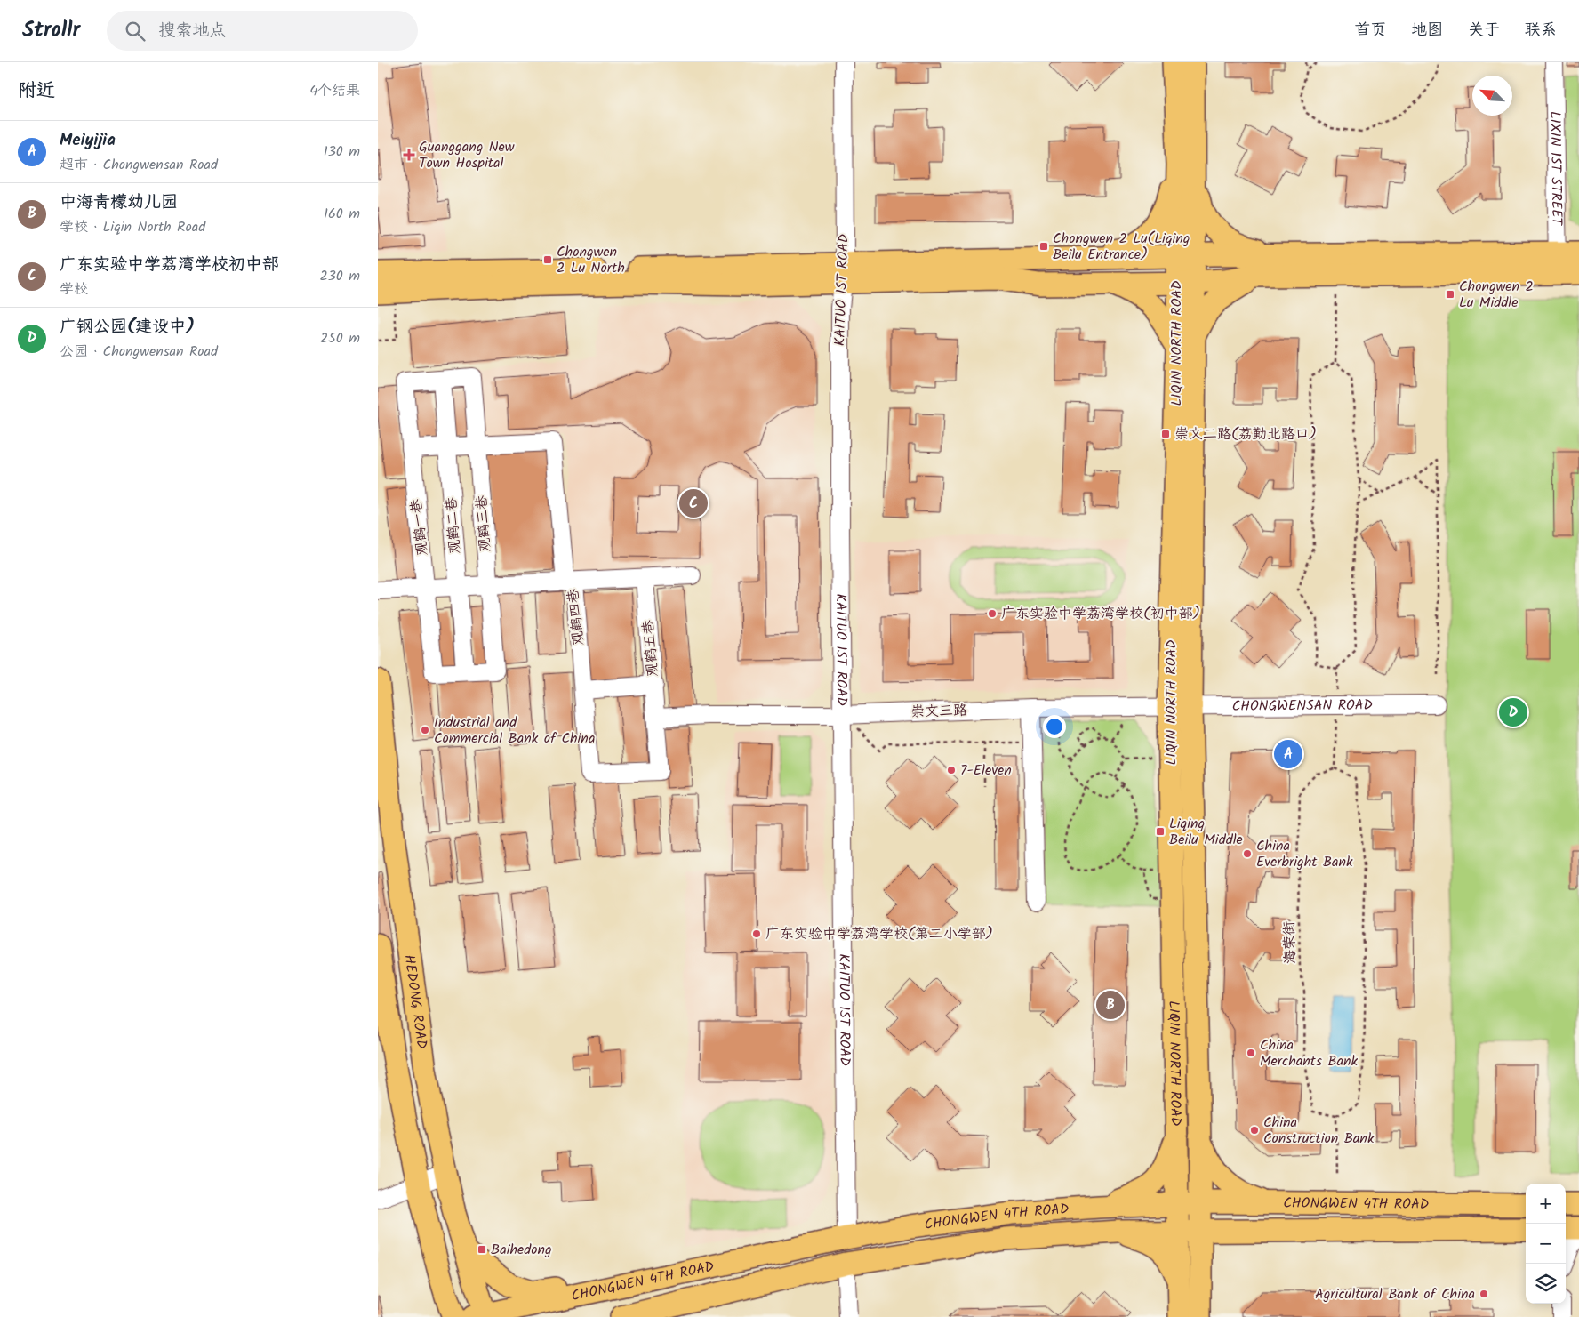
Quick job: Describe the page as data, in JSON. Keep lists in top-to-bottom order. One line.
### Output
{"streets":{"main road":["LIQIN NORTH ROAD","HEDONG ROAD","CHONGWEN 4TH ROAD"],"street":["LIXIN 1ST STREET","KAITUO 1ST ROAD","观鹤三巷","观鹤二巷","观鹤一巷","观鹤四巷","观鹤五巷","CHONGWENSAN ROAD","崇文三路"],"path":["海荣街"]},"crossings":[["KAITUO 1ST ROAD","崇文三路"],["KAITUO 1ST ROAD","CHONGWEN 4TH ROAD"],["LIQIN NORTH ROAD","CHONGWENSAN ROAD"],["LIQIN NORTH ROAD","崇文三路"],["LIQIN NORTH ROAD","CHONGWEN 4TH ROAD"],["观鹤三巷","观鹤二巷"],["观鹤三巷","观鹤一巷"],["观鹤三巷","观鹤四巷"],["观鹤二巷","观鹤一巷"],["观鹤四巷","观鹤五巷"],["观鹤五巷","崇文三路"],["CHONGWENSAN ROAD","崇文三路"],["HEDONG ROAD","CHONGWEN 4TH ROAD"]],"places":{"health":["Guanggang New Town Hospital"],"transit":["Chongwen 2 Lu(Liqing Beilu Entrance)","Chongwen 2 Lu North","Chongwen 2 Lu Middle","崇文二路(荔勤北路口)","Liqing Beilu Middle","Baihedong"],"other":["广东实验中学荔湾学校(初中部)","Industrial and Commercial Bank of China","7-Eleven","China Everbright Bank","广东实验中学荔湾学校(第二小学部)","China Merchants Bank","China Construction Bank","Agricultural Bank of China"]},"north":"top left","page":{"header":"Strollr","search":"搜索地点","nav":["首页","地图","关于","联系"],"heading":["附近","4个结果"],"list":[{"mark":"A","name":"Meiyijia","note":"超市 · Chongwensan Road","value":"130 m"},{"mark":"B","name":"中海青檬幼儿园","note":"学校 · Liqin North Road","value":"160 m"},{"mark":"C","name":"广东实验中学荔湾学校初中部","note":"学校","value":"230 m"},{"mark":"D","name":"广钢公园(建设中)","note":"公园 · Chongwensan Road","value":"250 m"}],"pins":["C","D","A","B"],"map_buttons":["+","−"]}}
